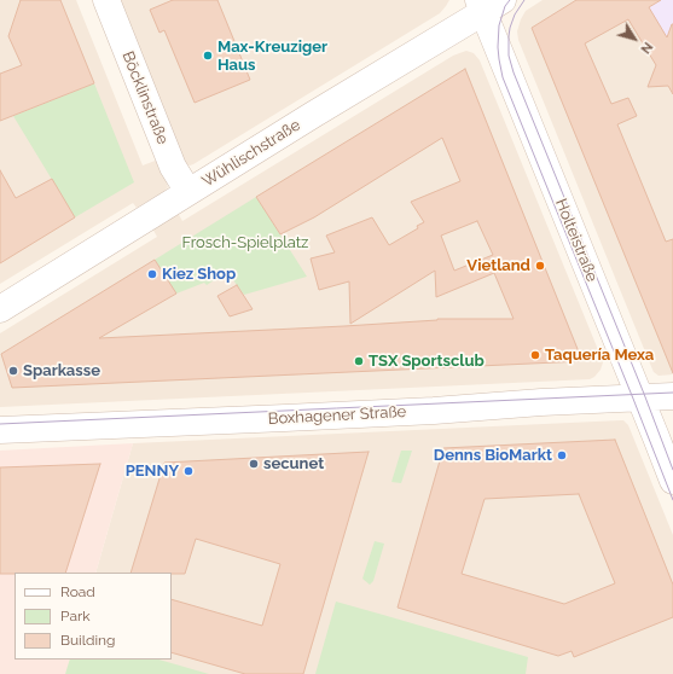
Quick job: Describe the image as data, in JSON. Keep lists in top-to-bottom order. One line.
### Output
{"streets":{"street":["Böcklinstraße","Wühlischstraße","Holteistraße","Boxhagener Straße"]},"crossings":[["Böcklinstraße","Wühlischstraße"],["Wühlischstraße","Holteistraße"],["Holteistraße","Boxhagener Straße"]],"parks":["Frosch-Spielplatz"],"places":["Max-Kreuziger Haus","Vietland","Kiez Shop","Taquería Mexa","TSX Sportsclub","Sparkasse","Denns BioMarkt","secunet","PENNY"],"legend":["Road","Park","Building"],"north":"bottom right"}
